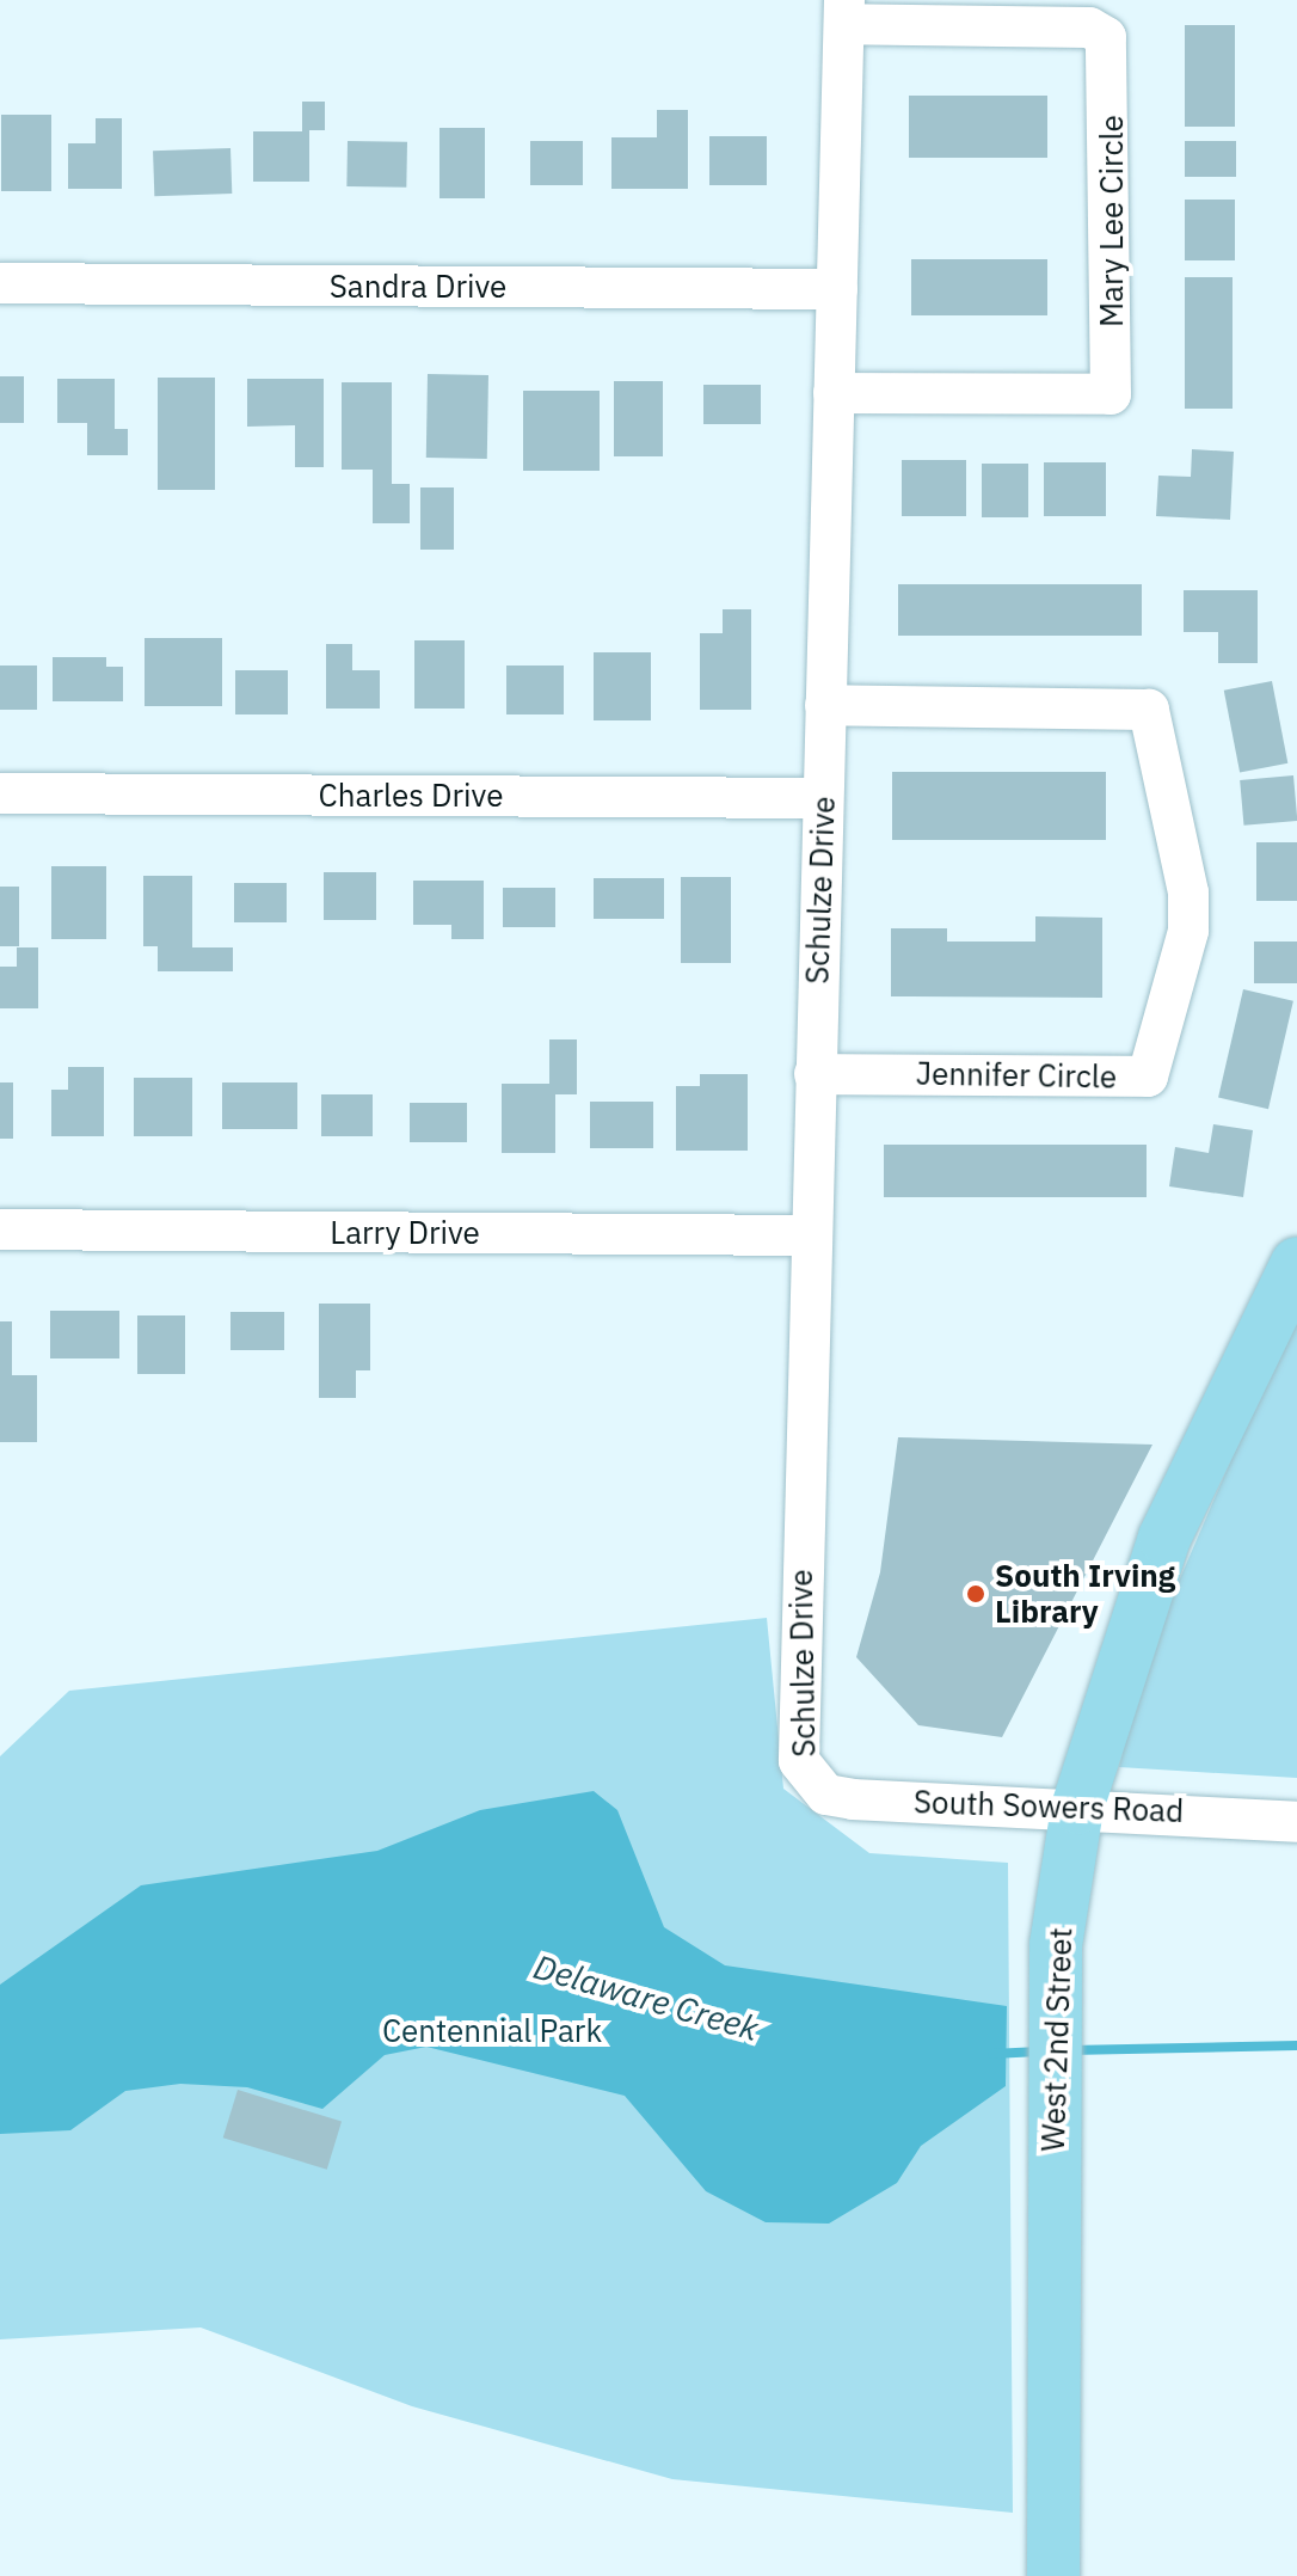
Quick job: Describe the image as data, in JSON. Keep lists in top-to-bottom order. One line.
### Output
{"streets":{"main road":["West 2nd Street"],"street":["Mary Lee Circle","Sandra Drive","Charles Drive","Schulze Drive","Jennifer Circle","Larry Drive","South Sowers Road"]},"crossings":[["Mary Lee Circle","Schulze Drive"],["Sandra Drive","Schulze Drive"],["Charles Drive","Schulze Drive"],["Schulze Drive","Jennifer Circle"],["Schulze Drive","Larry Drive"],["Schulze Drive","South Sowers Road"],["South Sowers Road","West 2nd Street"]],"water":["Delaware Creek"],"parks":["Centennial Park"],"places":["South Irving Library"]}
